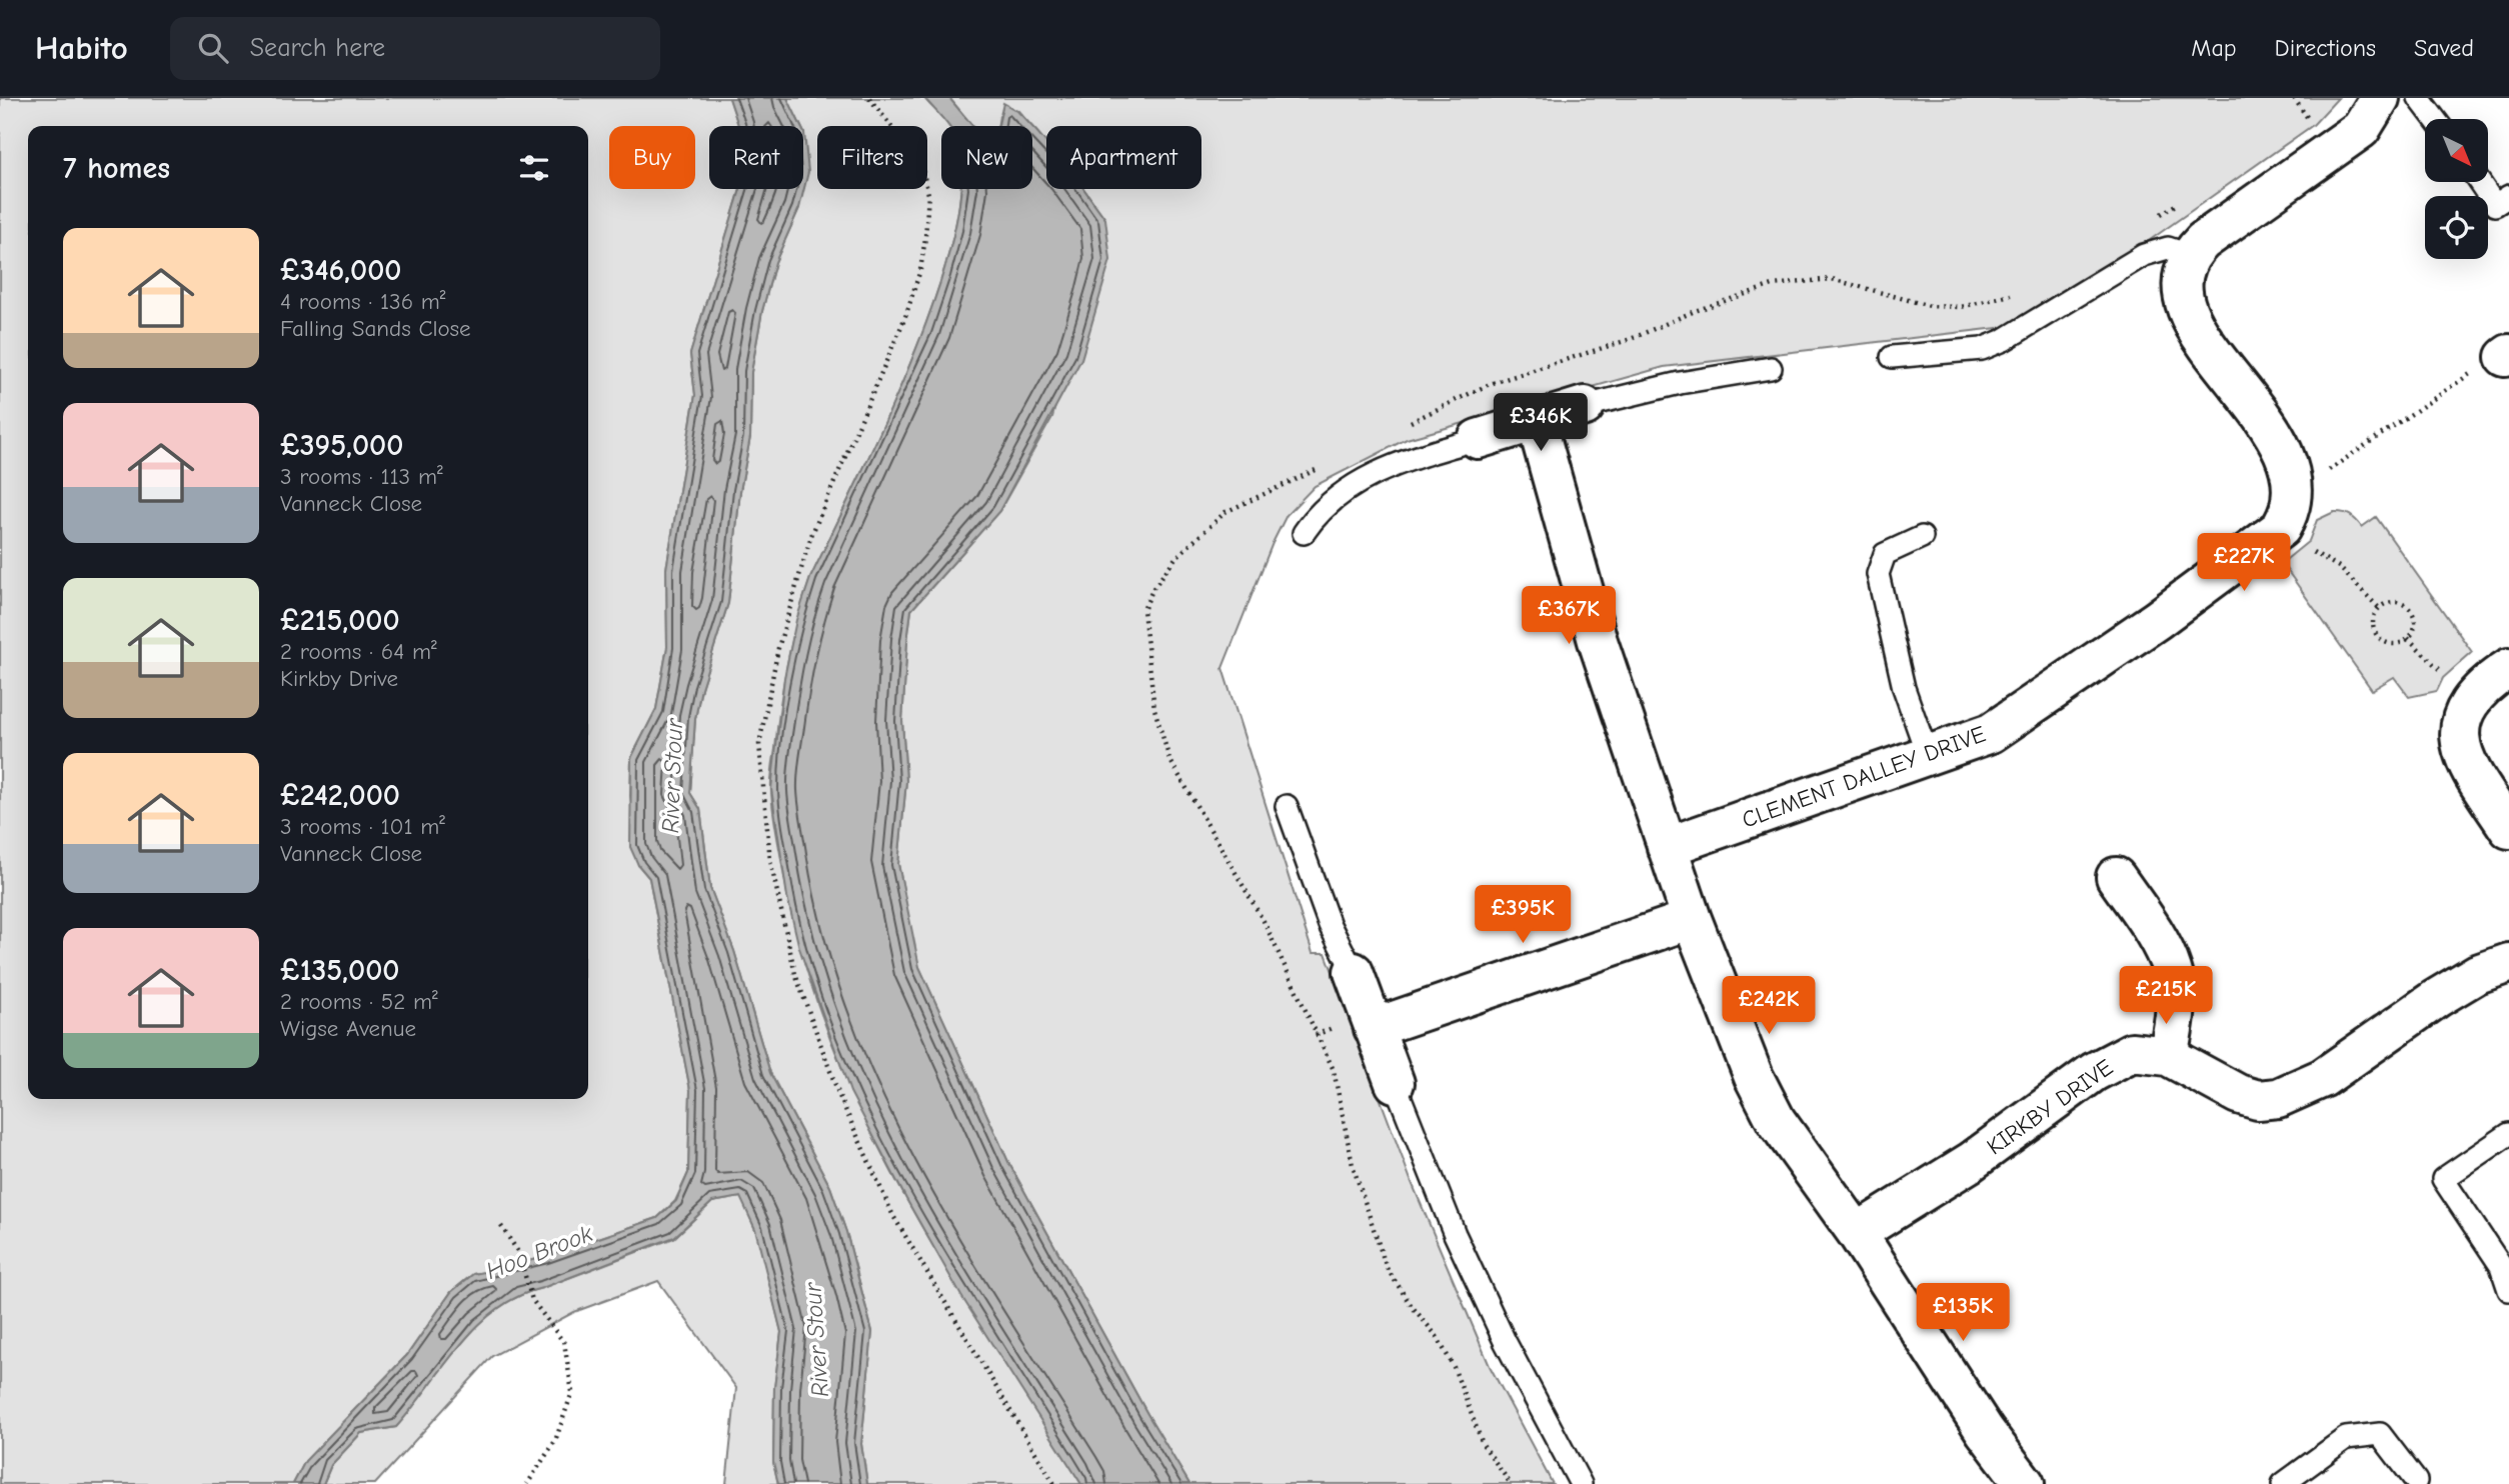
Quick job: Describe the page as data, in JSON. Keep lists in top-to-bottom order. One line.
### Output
{"streets":{"street":["CLEMENT DALLEY DRIVE","KIRKBY DRIVE"]},"water":["River Stour","Hoo Brook"],"north":"bottom right","page":{"header":"Habito","search":"Search here","nav":["Map","Directions","Saved"],"chip":["Buy","Rent","Filters","New","Apartment"],"heading":"7 homes","list":[{"name":"£346,000","note":"4 rooms · 136 m² · Falling Sands Close"},{"name":"£395,000","note":"3 rooms · 113 m² · Vanneck Close"},{"name":"£215,000","note":"2 rooms · 64 m² · Kirkby Drive"},{"name":"£242,000","note":"3 rooms · 101 m² · Vanneck Close"},{"name":"£135,000","note":"2 rooms · 52 m² · Wigse Avenue"}],"price":["£346K","£227K","£367K","£395K","£215K","£242K","£135K"]}}
